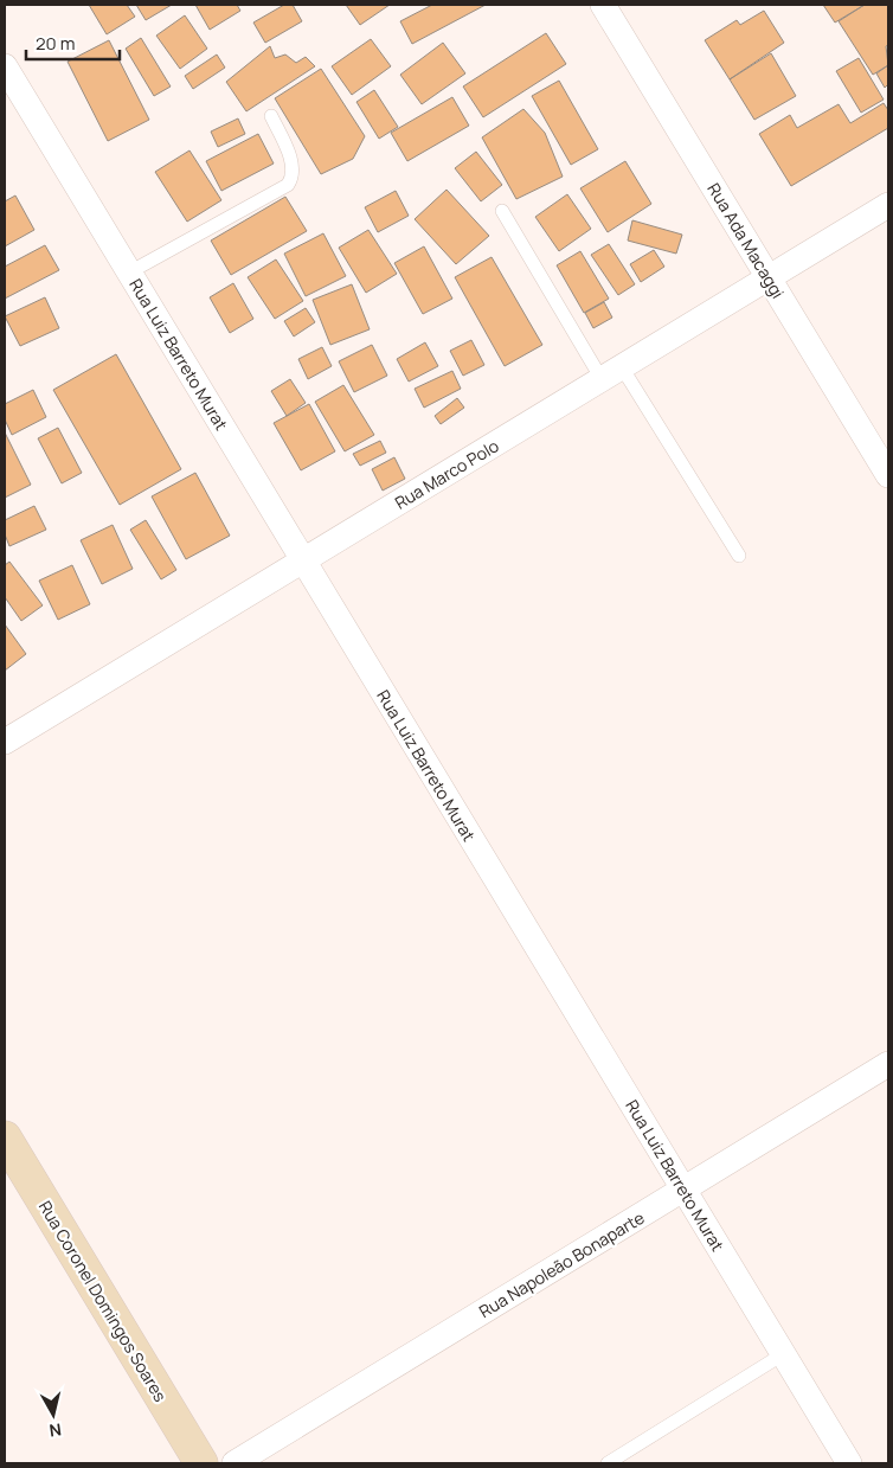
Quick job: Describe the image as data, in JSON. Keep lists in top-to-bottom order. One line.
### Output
{"streets":{"street":["Rua Ada Macaggi","Rua Luiz Barreto Murat","Rua Marco Polo","Rua Napoleão Bonaparte","Rua Coronel Domingos Soares"]},"crossings":[["Rua Ada Macaggi","Rua Marco Polo"],["Rua Luiz Barreto Murat","Rua Marco Polo"],["Rua Luiz Barreto Murat","Rua Napoleão Bonaparte"]],"scale_bar":"20 m","north":"bottom"}
